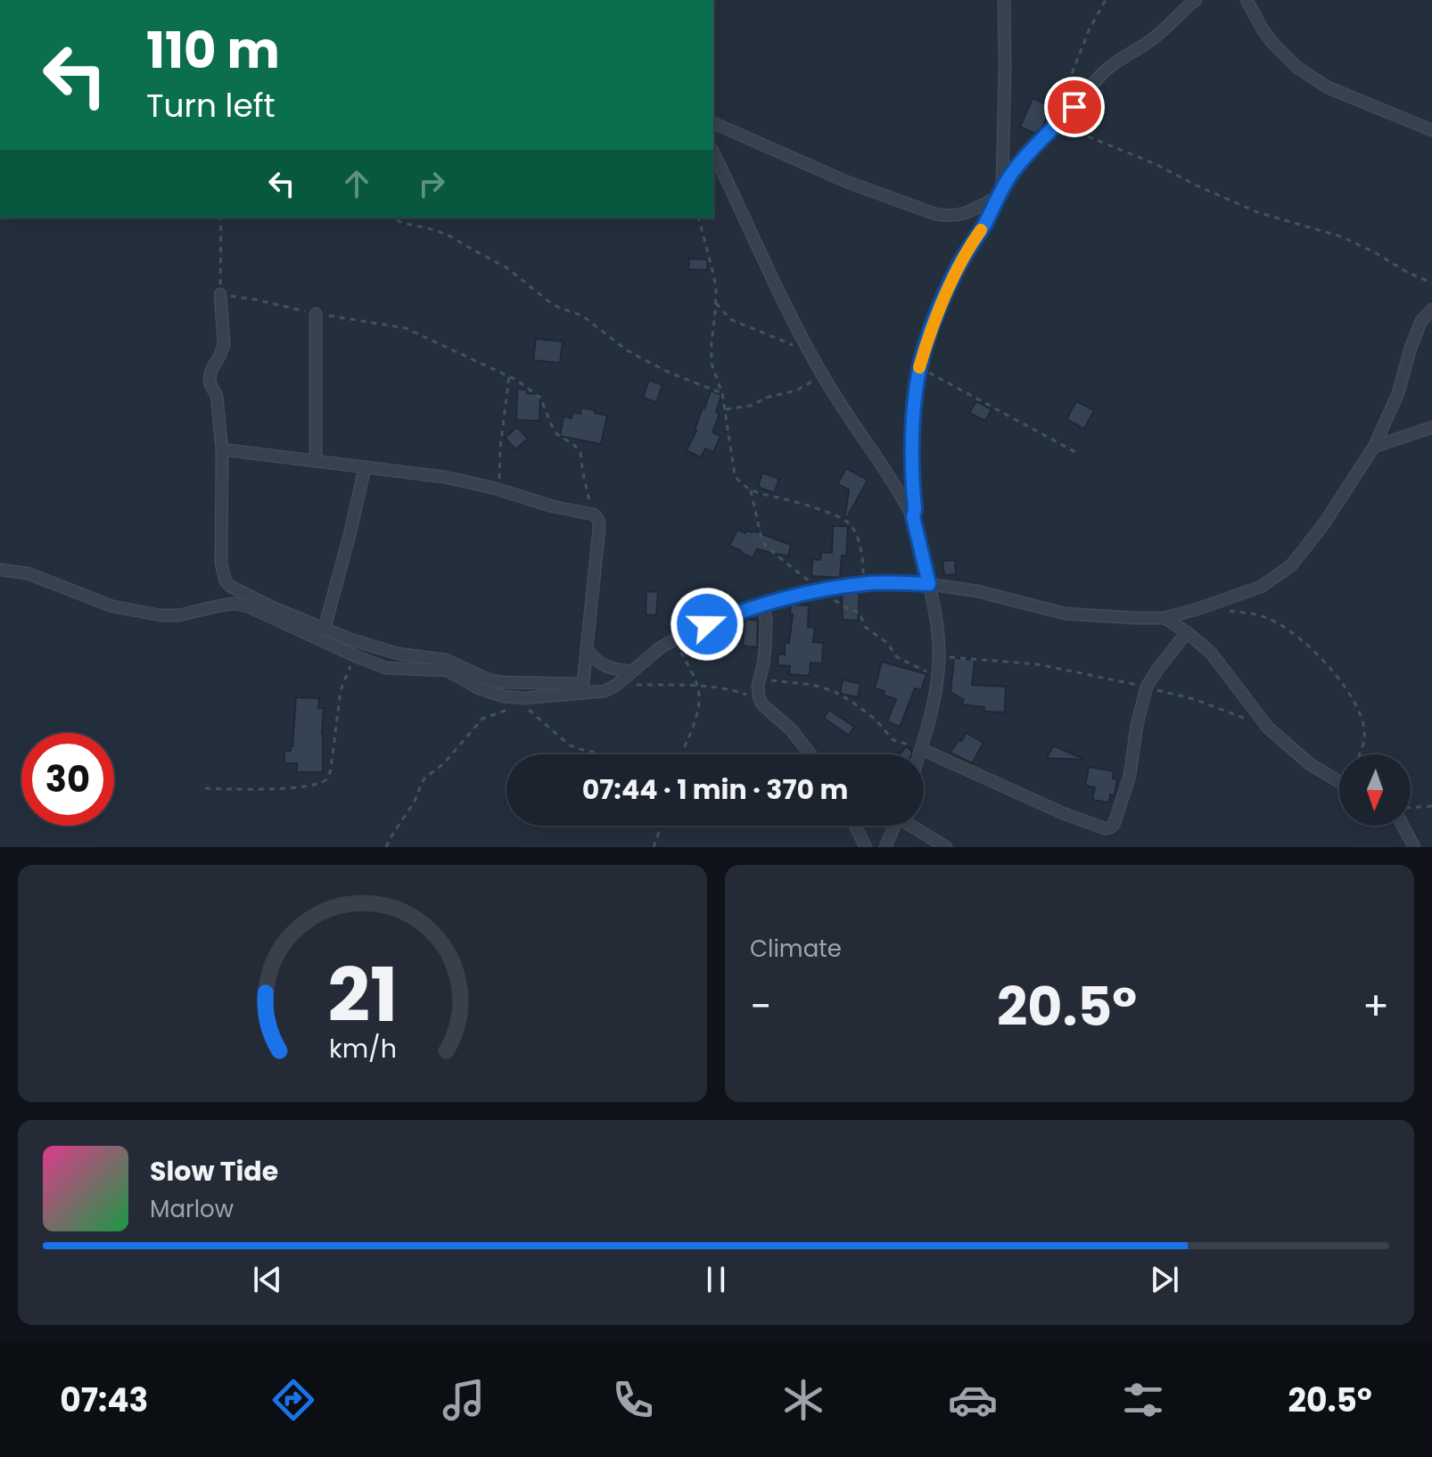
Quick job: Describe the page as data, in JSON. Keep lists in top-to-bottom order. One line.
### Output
{"north":"bottom","page":{"turn":["110 m","Turn left"],"limit":"30","trip":"07:44 · 1 min · 370 m","tile":"Climate","heat":["−","20.5°","+"],"song":["Slow Tide","Marlow"],"tabs":["07:43","20.5°"],"gauge":["21","km/h"]}}
